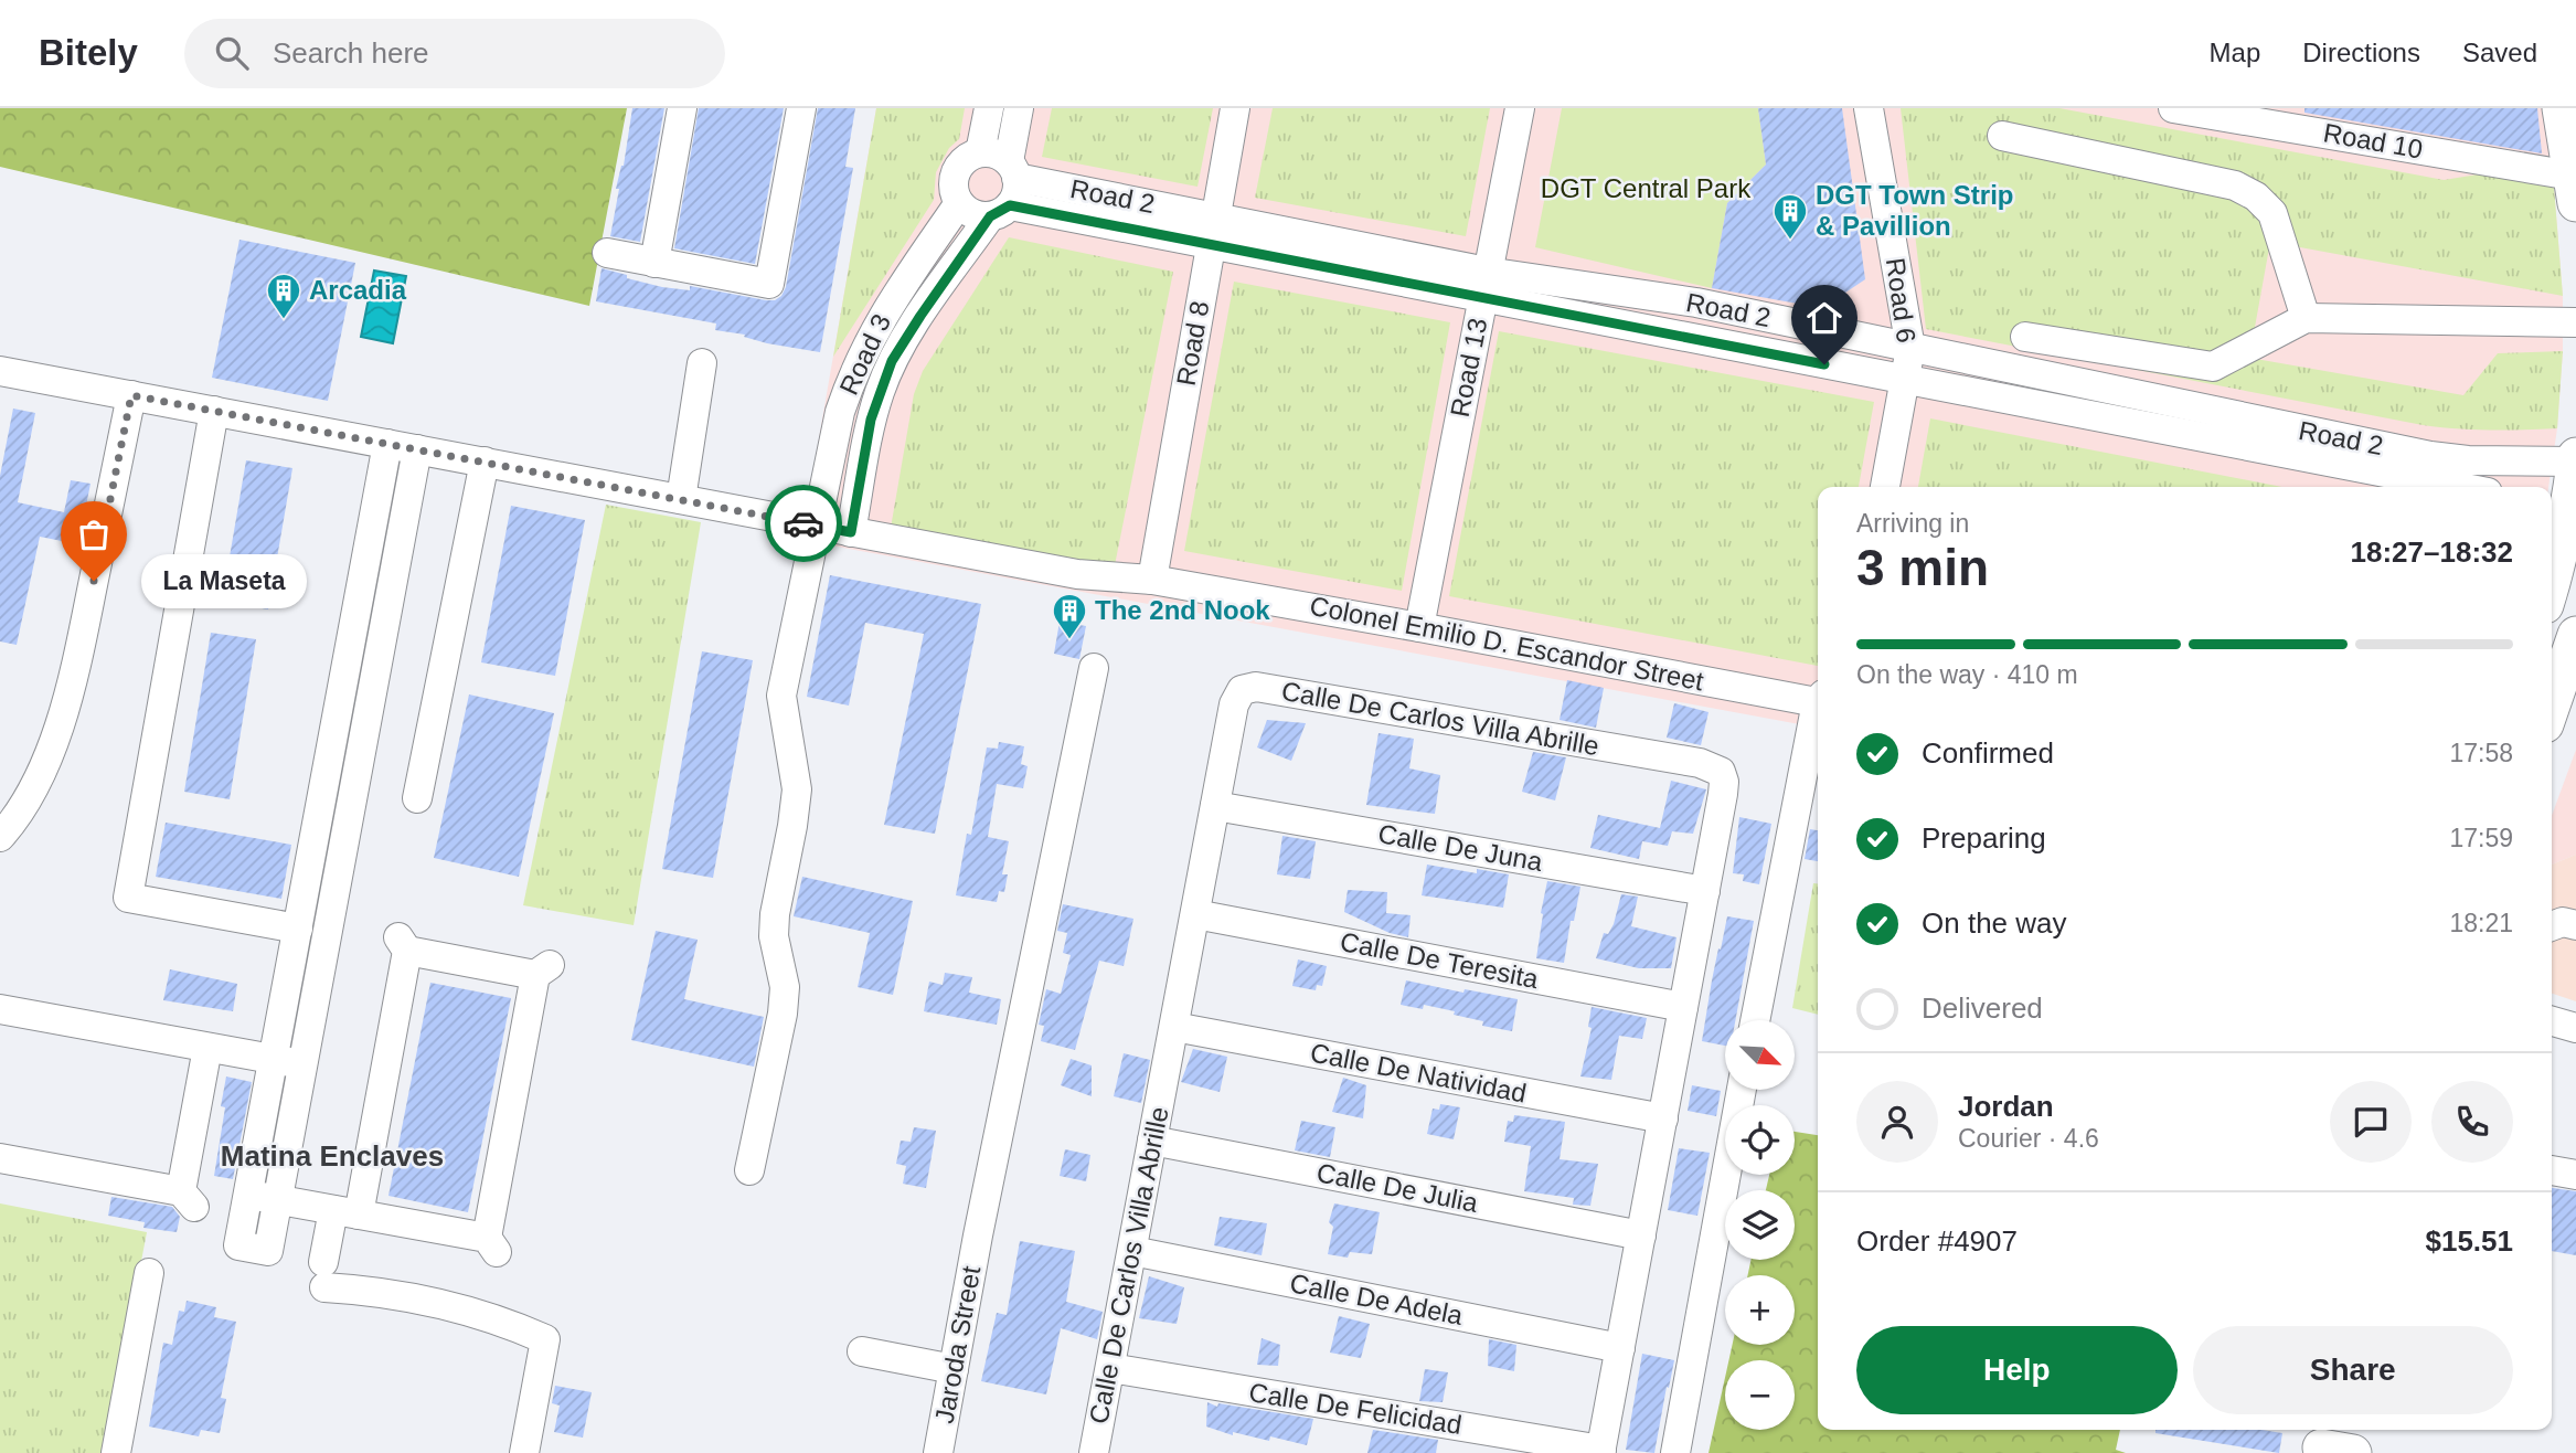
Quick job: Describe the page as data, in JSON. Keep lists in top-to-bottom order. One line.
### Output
{"streets":{"street":["Road 10","Road 2","Road 6","Road 8","Road 3","Road 13","Colonel Emilio D. Escandor Street","Calle De Carlos Villa Abrille","Calle De Juna","Calle De Teresita","Calle De Natividad","Calle De Julia","Calle De Adela","Jaroda Street","Calle De Felicidad"]},"crossings":[["Road 2","Road 6"],["Road 2","Road 8"],["Road 2","Road 3"],["Road 2","Road 13"],["Road 8","Colonel Emilio D. Escandor Street"],["Road 3","Colonel Emilio D. Escandor Street"],["Road 13","Colonel Emilio D. Escandor Street"],["Calle De Carlos Villa Abrille","Calle De Juna"],["Calle De Carlos Villa Abrille","Calle De Teresita"],["Calle De Carlos Villa Abrille","Calle De Natividad"],["Calle De Carlos Villa Abrille","Calle De Julia"],["Calle De Carlos Villa Abrille","Calle De Adela"],["Calle De Carlos Villa Abrille","Calle De Felicidad"]],"districts":["Matina Enclaves"],"parks":["DGT Central Park"],"places":{"building":["DGT Town Strip & Pavillion","Arcadia","The 2nd Nook"],"other":["La Maseta"]},"north":"bottom right","page":{"header":"Bitely","search":"Search here","nav":["Map","Directions","Saved"],"heading":["3 min","Arriving in","18:27–18:32"],"panel":["Jordan","Courier · 4.6","Order #4907","$15.51"],"bubble":"La Maseta","bar":"On the way · 410 m","list":[["Confirmed","17:58"],["Preparing","17:59"],["On the way","18:21"],"Delivered"],"map_buttons":["+","−"],"buttons":["Help","Share"]}}
